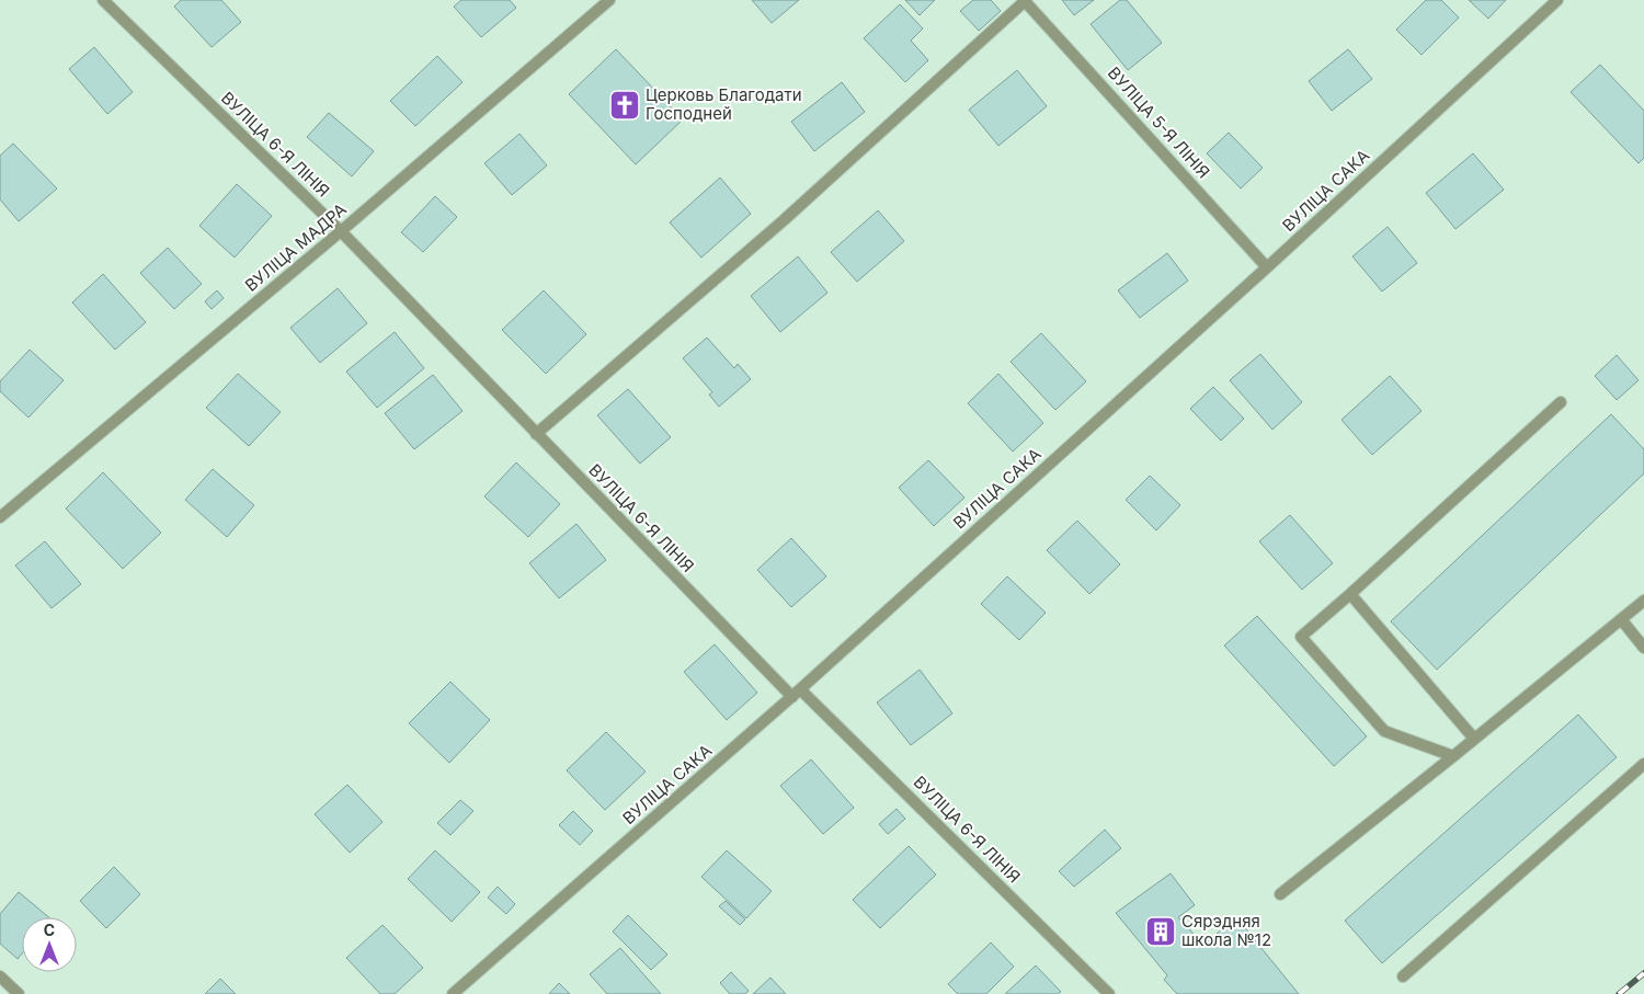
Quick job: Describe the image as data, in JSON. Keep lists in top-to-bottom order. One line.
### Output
{"streets":{"street":["ВУЛІЦА 5-Я ЛІНІЯ","ВУЛІЦА 6-Я ЛІНІЯ","ВУЛІЦА САКА","ВУЛІЦА МАДРА"]},"crossings":[["ВУЛІЦА 5-Я ЛІНІЯ","ВУЛІЦА 6-Я ЛІНІЯ"],["ВУЛІЦА 5-Я ЛІНІЯ","ВУЛІЦА САКА"],["ВУЛІЦА 6-Я ЛІНІЯ","ВУЛІЦА САКА"],["ВУЛІЦА 6-Я ЛІНІЯ","ВУЛІЦА МАДРА"]],"places":{"church":["Церковь Благодати Господней"],"building":["Сярэдняя школа №12"]},"north":"top"}
